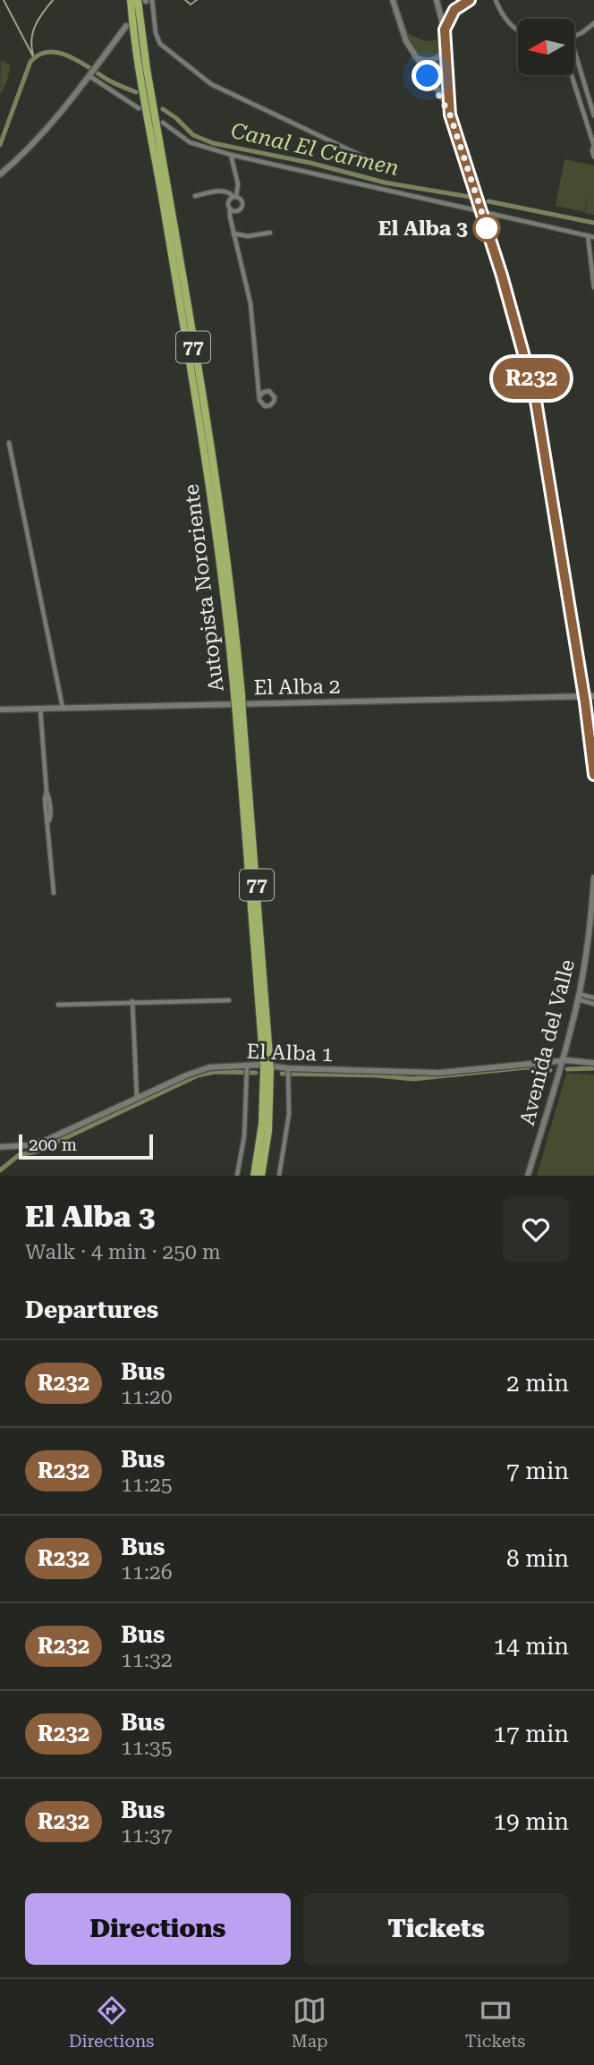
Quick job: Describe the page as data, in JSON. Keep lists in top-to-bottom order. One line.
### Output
{"streets":{"highway":["77","Autopista Nororiente"],"street":["El Alba 2","Avenida del Valle","El Alba 1"]},"crossings":[["Avenida del Valle","El Alba 1"]],"water":["Canal El Carmen"],"places":["El Alba 3"],"lines":["bus line R232"],"scale_bar":"200 m","north":"left","page":{"on_map":"R232","scale":"200 m","heading":[["El Alba 3","Walk · 4 min · 250 m"],"Departures"],"list":[{"mark":"R232","name":"Bus","note":"11:20","value":"2 min"},{"mark":"R232","name":"Bus","note":"11:25","value":"7 min"},{"mark":"R232","name":"Bus","note":"11:26","value":"8 min"},{"mark":"R232","name":"Bus","note":"11:32","value":"14 min"},{"mark":"R232","name":"Bus","note":"11:35","value":"17 min"},{"mark":"R232","name":"Bus","note":"11:37","value":"19 min"}],"buttons":["Directions","Tickets"],"tabs":["Directions","Map","Tickets"]}}
